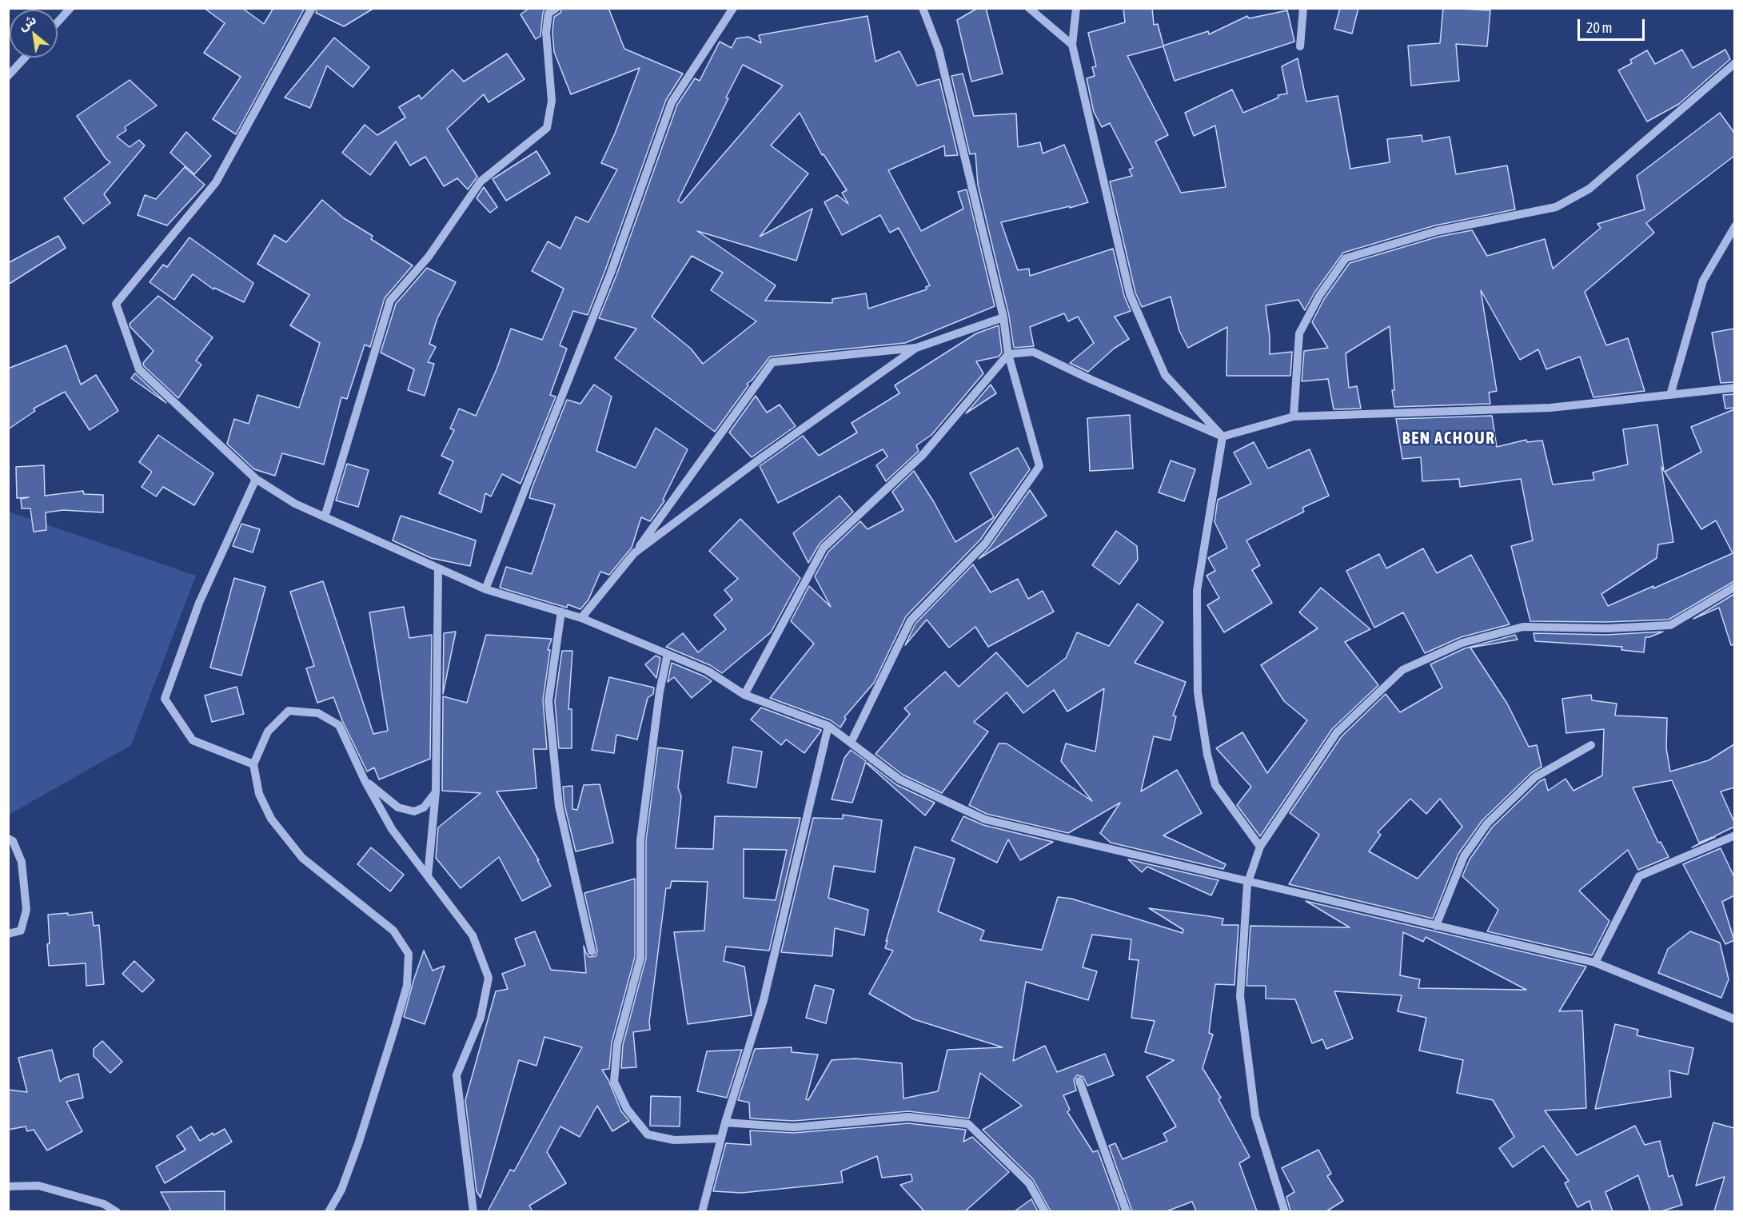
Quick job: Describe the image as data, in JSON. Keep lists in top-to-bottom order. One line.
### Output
{"districts":["BEN ACHOUR"],"scale_bar":"20 m","north":"top left"}
